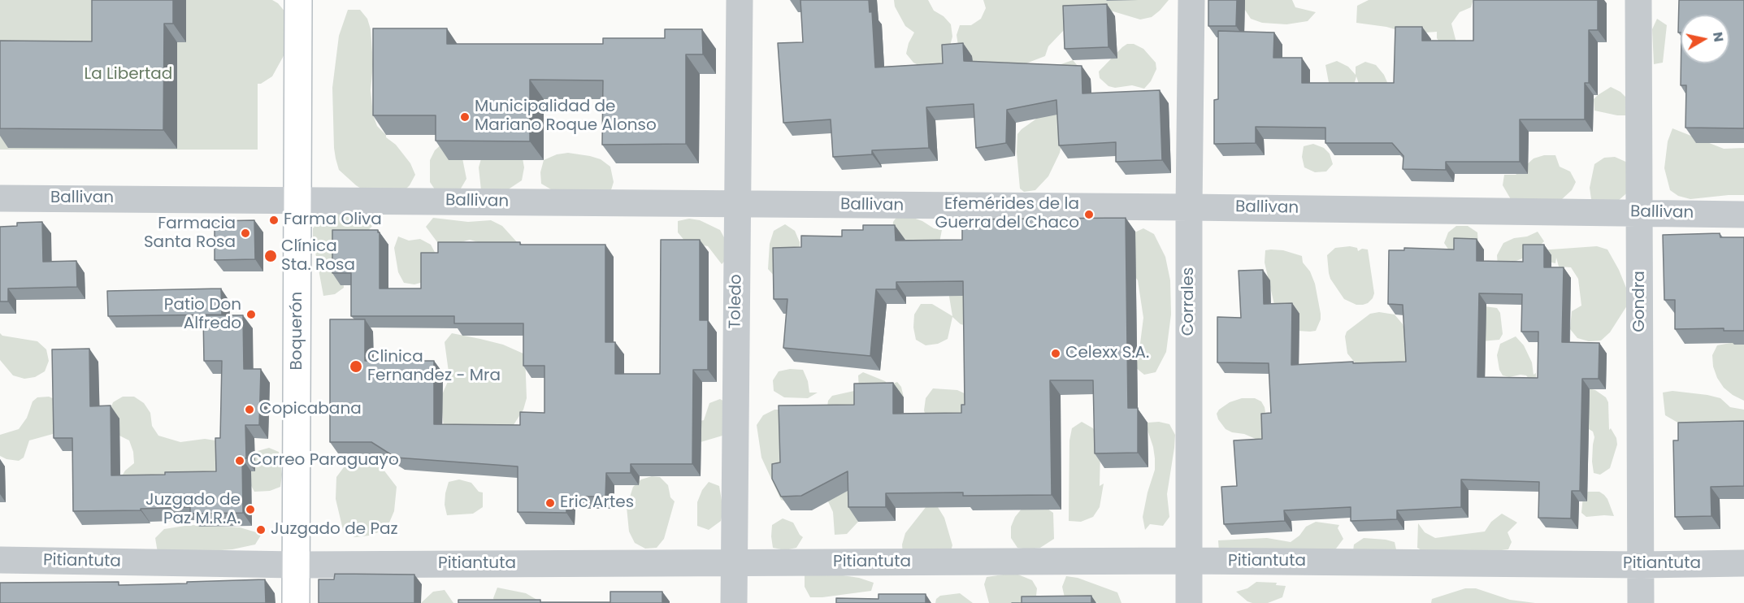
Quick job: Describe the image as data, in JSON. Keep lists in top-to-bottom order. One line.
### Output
{"streets":{"street":["Ballivan","Toledo","Corrales","Gondra","Boquerón","Pitiantuta"]},"crossings":[["Ballivan","Toledo"],["Ballivan","Corrales"],["Ballivan","Gondra"],["Ballivan","Boquerón"],["Toledo","Pitiantuta"],["Corrales","Pitiantuta"],["Gondra","Pitiantuta"],["Boquerón","Pitiantuta"]],"parks":["La Libertad"],"places":["Municipalidad de Mariano Roque Alonso","Efemérides de la Guerra del Chaco","Farma Oliva","Farmacia Santa Rosa","Clínica Sta. Rosa","Patio Don Alfredo","Celexx S.A.","Clinica Fernandez - Mra","Copicabana","Correo Paraguayo","Eric Artes","Juzgado de Paz M.R.A.","Juzgado de Paz"],"north":"right"}
